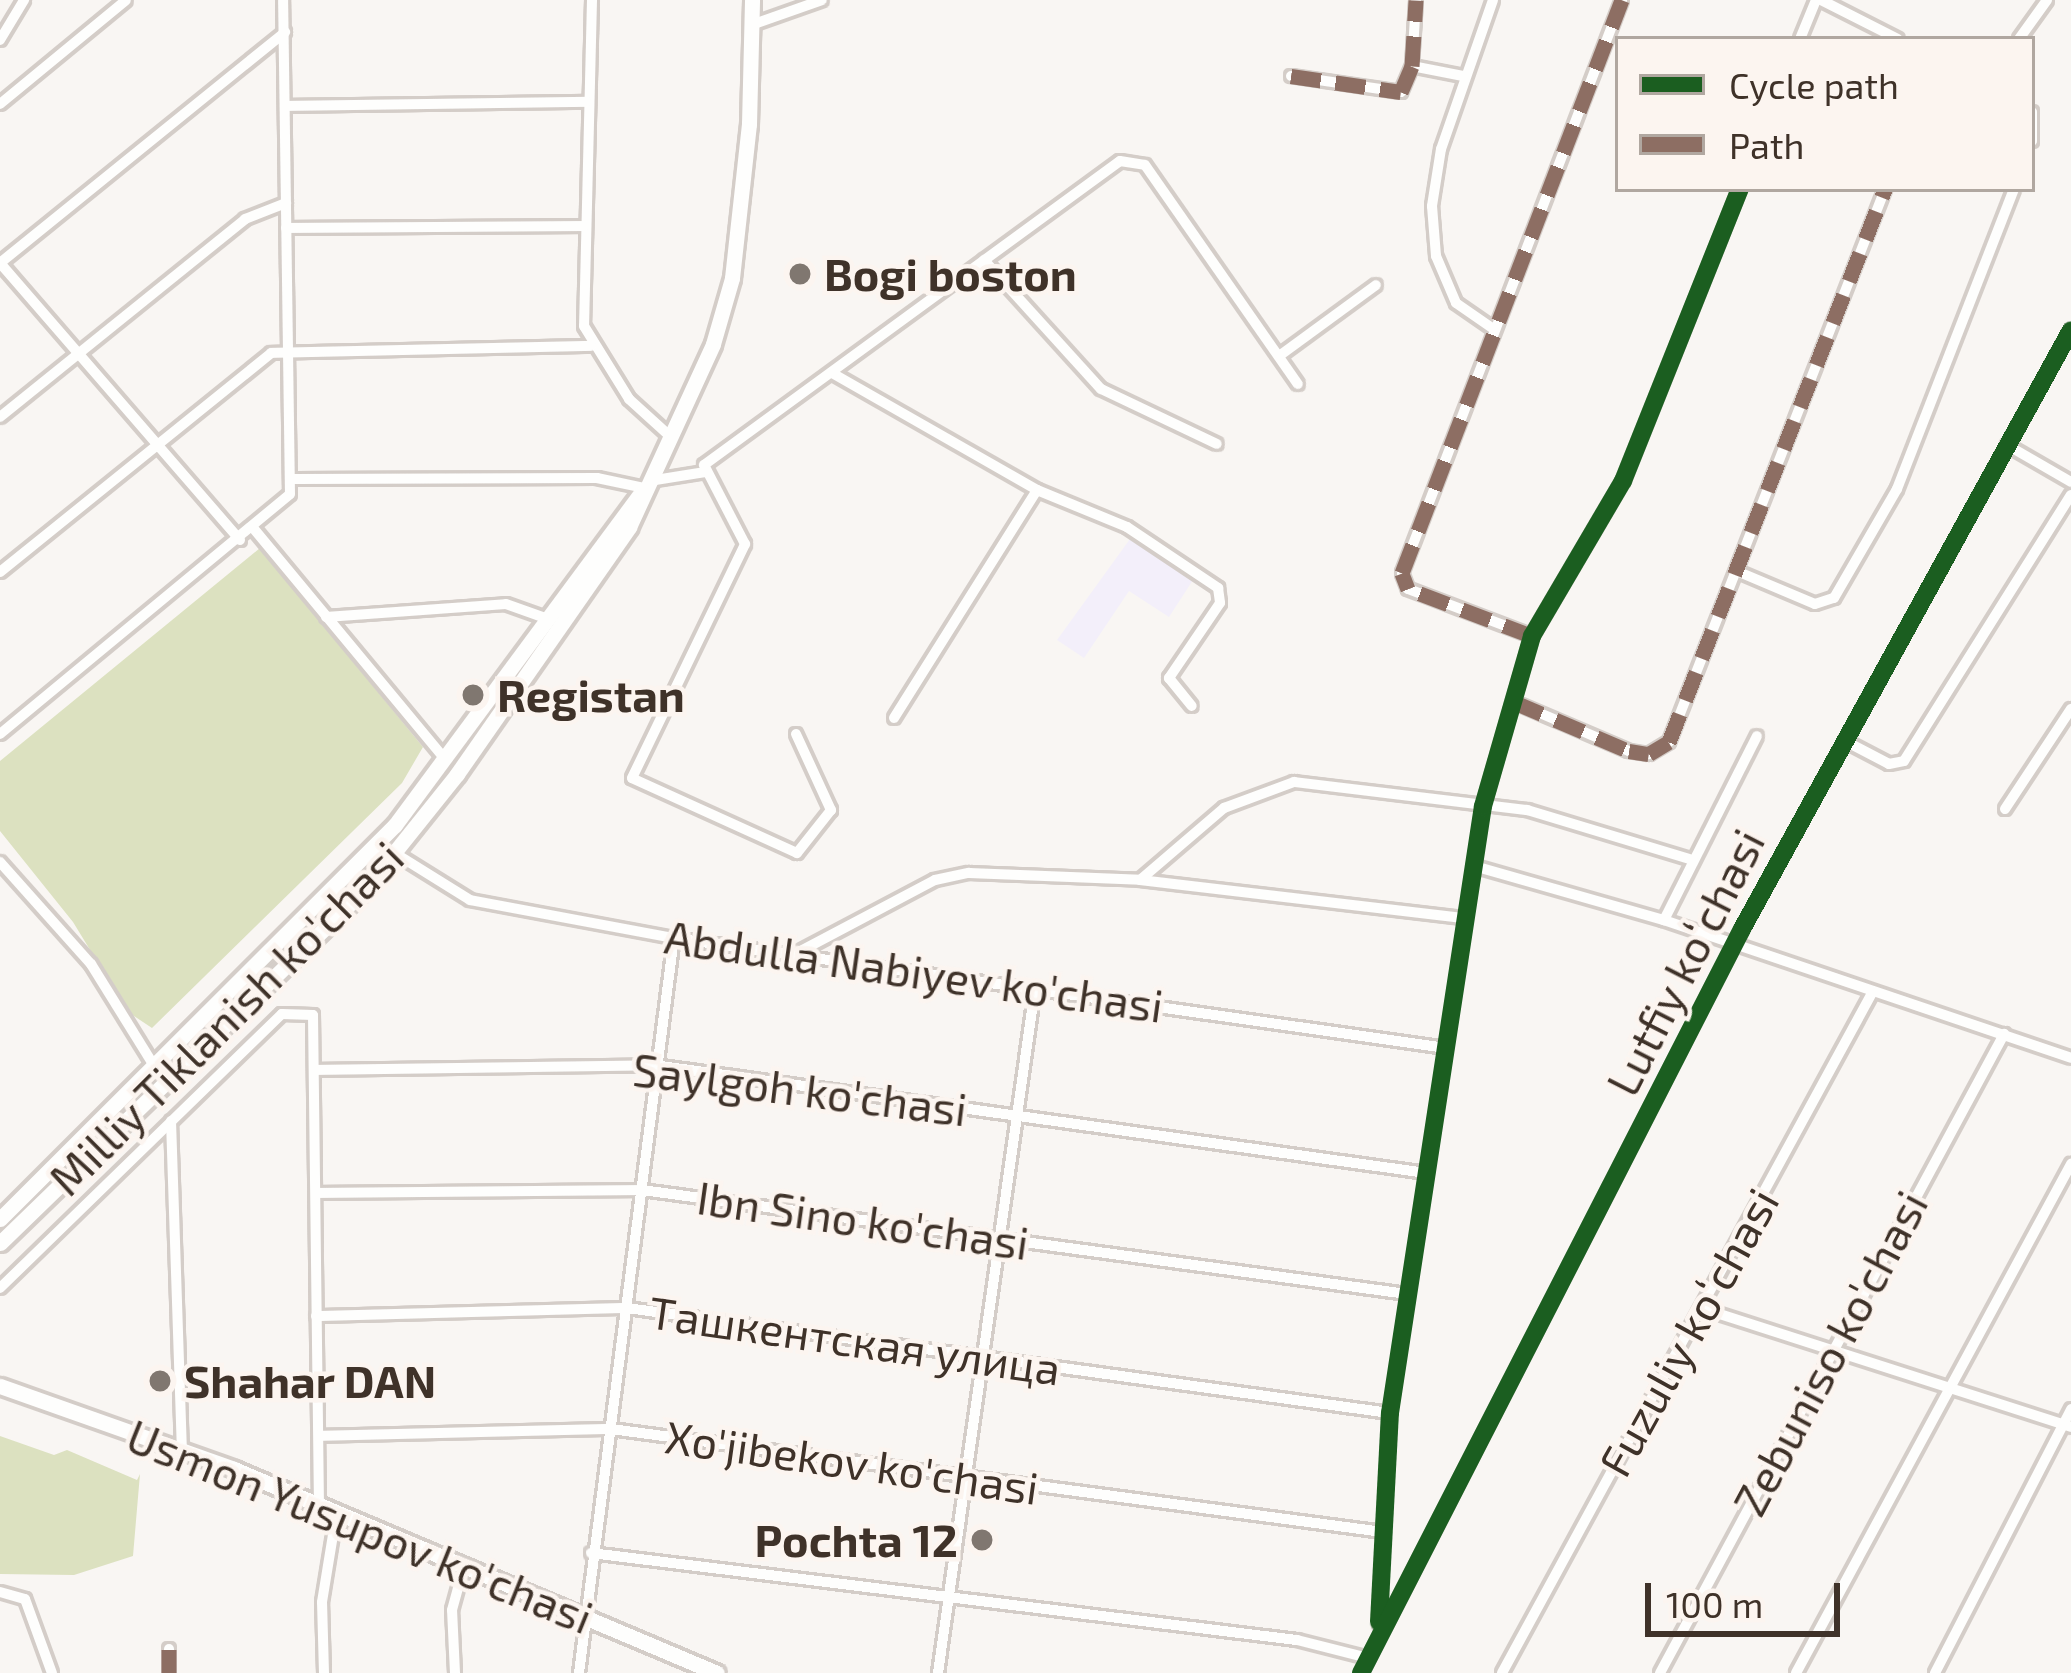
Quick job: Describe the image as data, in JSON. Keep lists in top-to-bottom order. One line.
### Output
{"streets":{"main road":["Milliy Tiklanish ko'chasi","Usmon Yusupov ko'chasi"],"street":["Lutfiy koʻchasi","Abdulla Nabiyev ko'chasi","Saylgoh ko'chasi","Ibn Sino ko'chasi","Fuzuliy koʻchasi","Ташкентская улица","Zebuniso ko'chasi","Xo'jibekov ko'chasi"]},"crossings":[["Abdulla Nabiyev ko'chasi","Milliy Tiklanish ko'chasi"]],"places":["Bogi boston","Registan","Shahar DAN","Pochta 12"],"legend":["Cycle path","Path"],"scale_bar":"100 m"}
